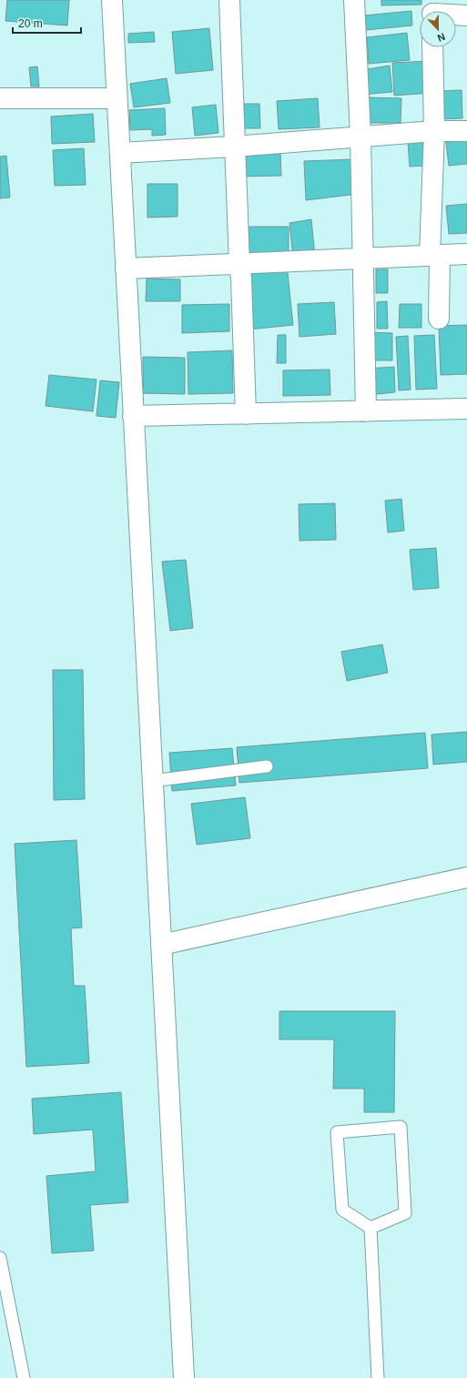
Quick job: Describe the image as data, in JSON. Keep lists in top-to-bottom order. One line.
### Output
{"scale_bar":"20 m","north":"bottom"}
